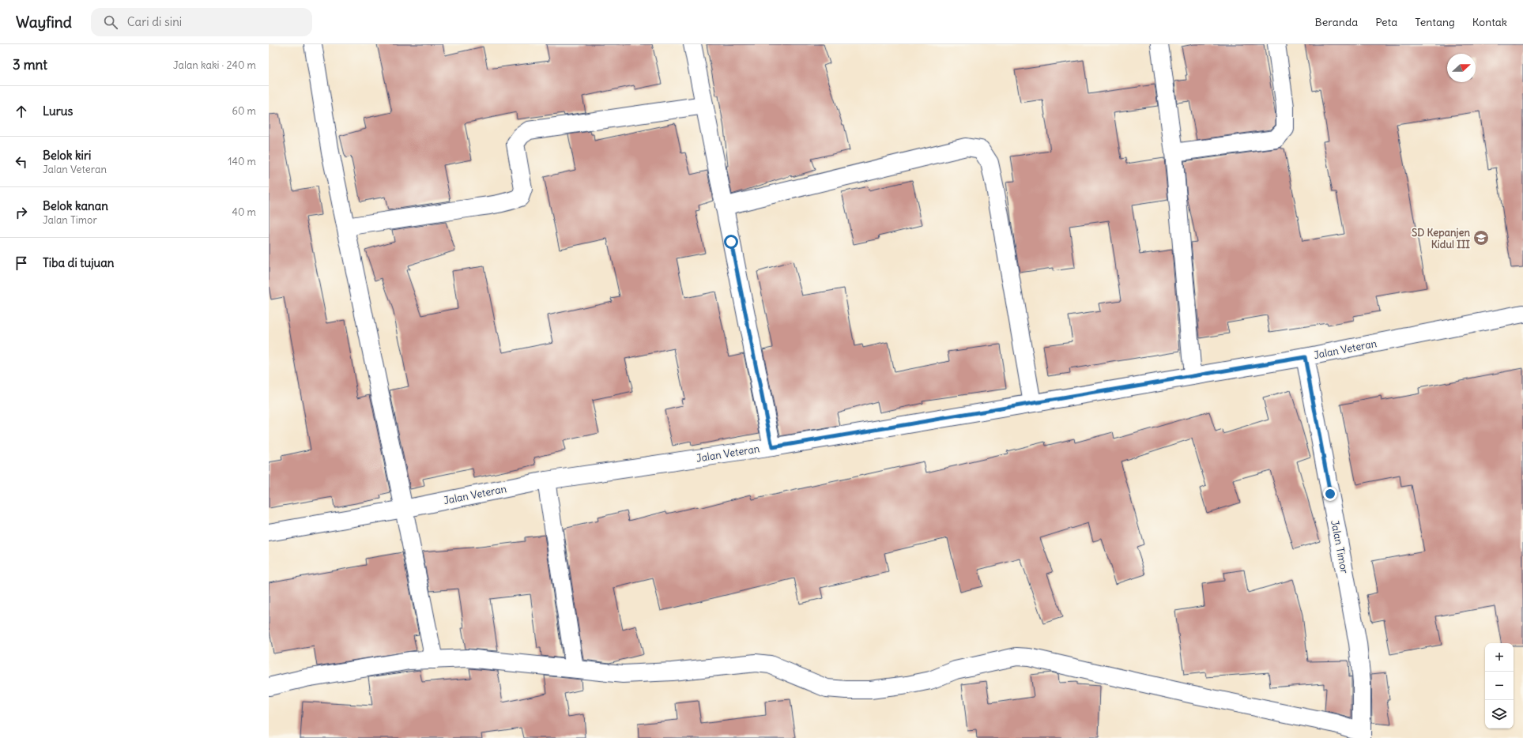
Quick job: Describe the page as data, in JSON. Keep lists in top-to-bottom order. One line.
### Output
{"streets":{"street":["Jalan Veteran","Jalan Timor"]},"crossings":[["Jalan Veteran","Jalan Timor"]],"places":{"school or university":["SD Kepanjen Kidul III"]},"north":"right","page":{"header":"Wayfind","search":"Cari di sini","nav":["Beranda","Peta","Tentang","Kontak"],"heading":["3 mnt","Jalan kaki · 240 m"],"list":[["Lurus","60 m"],["Belok kiri","Jalan Veteran","140 m"],["Belok kanan","Jalan Timor","40 m"],"Tiba di tujuan"],"map_buttons":["+","−"]}}
